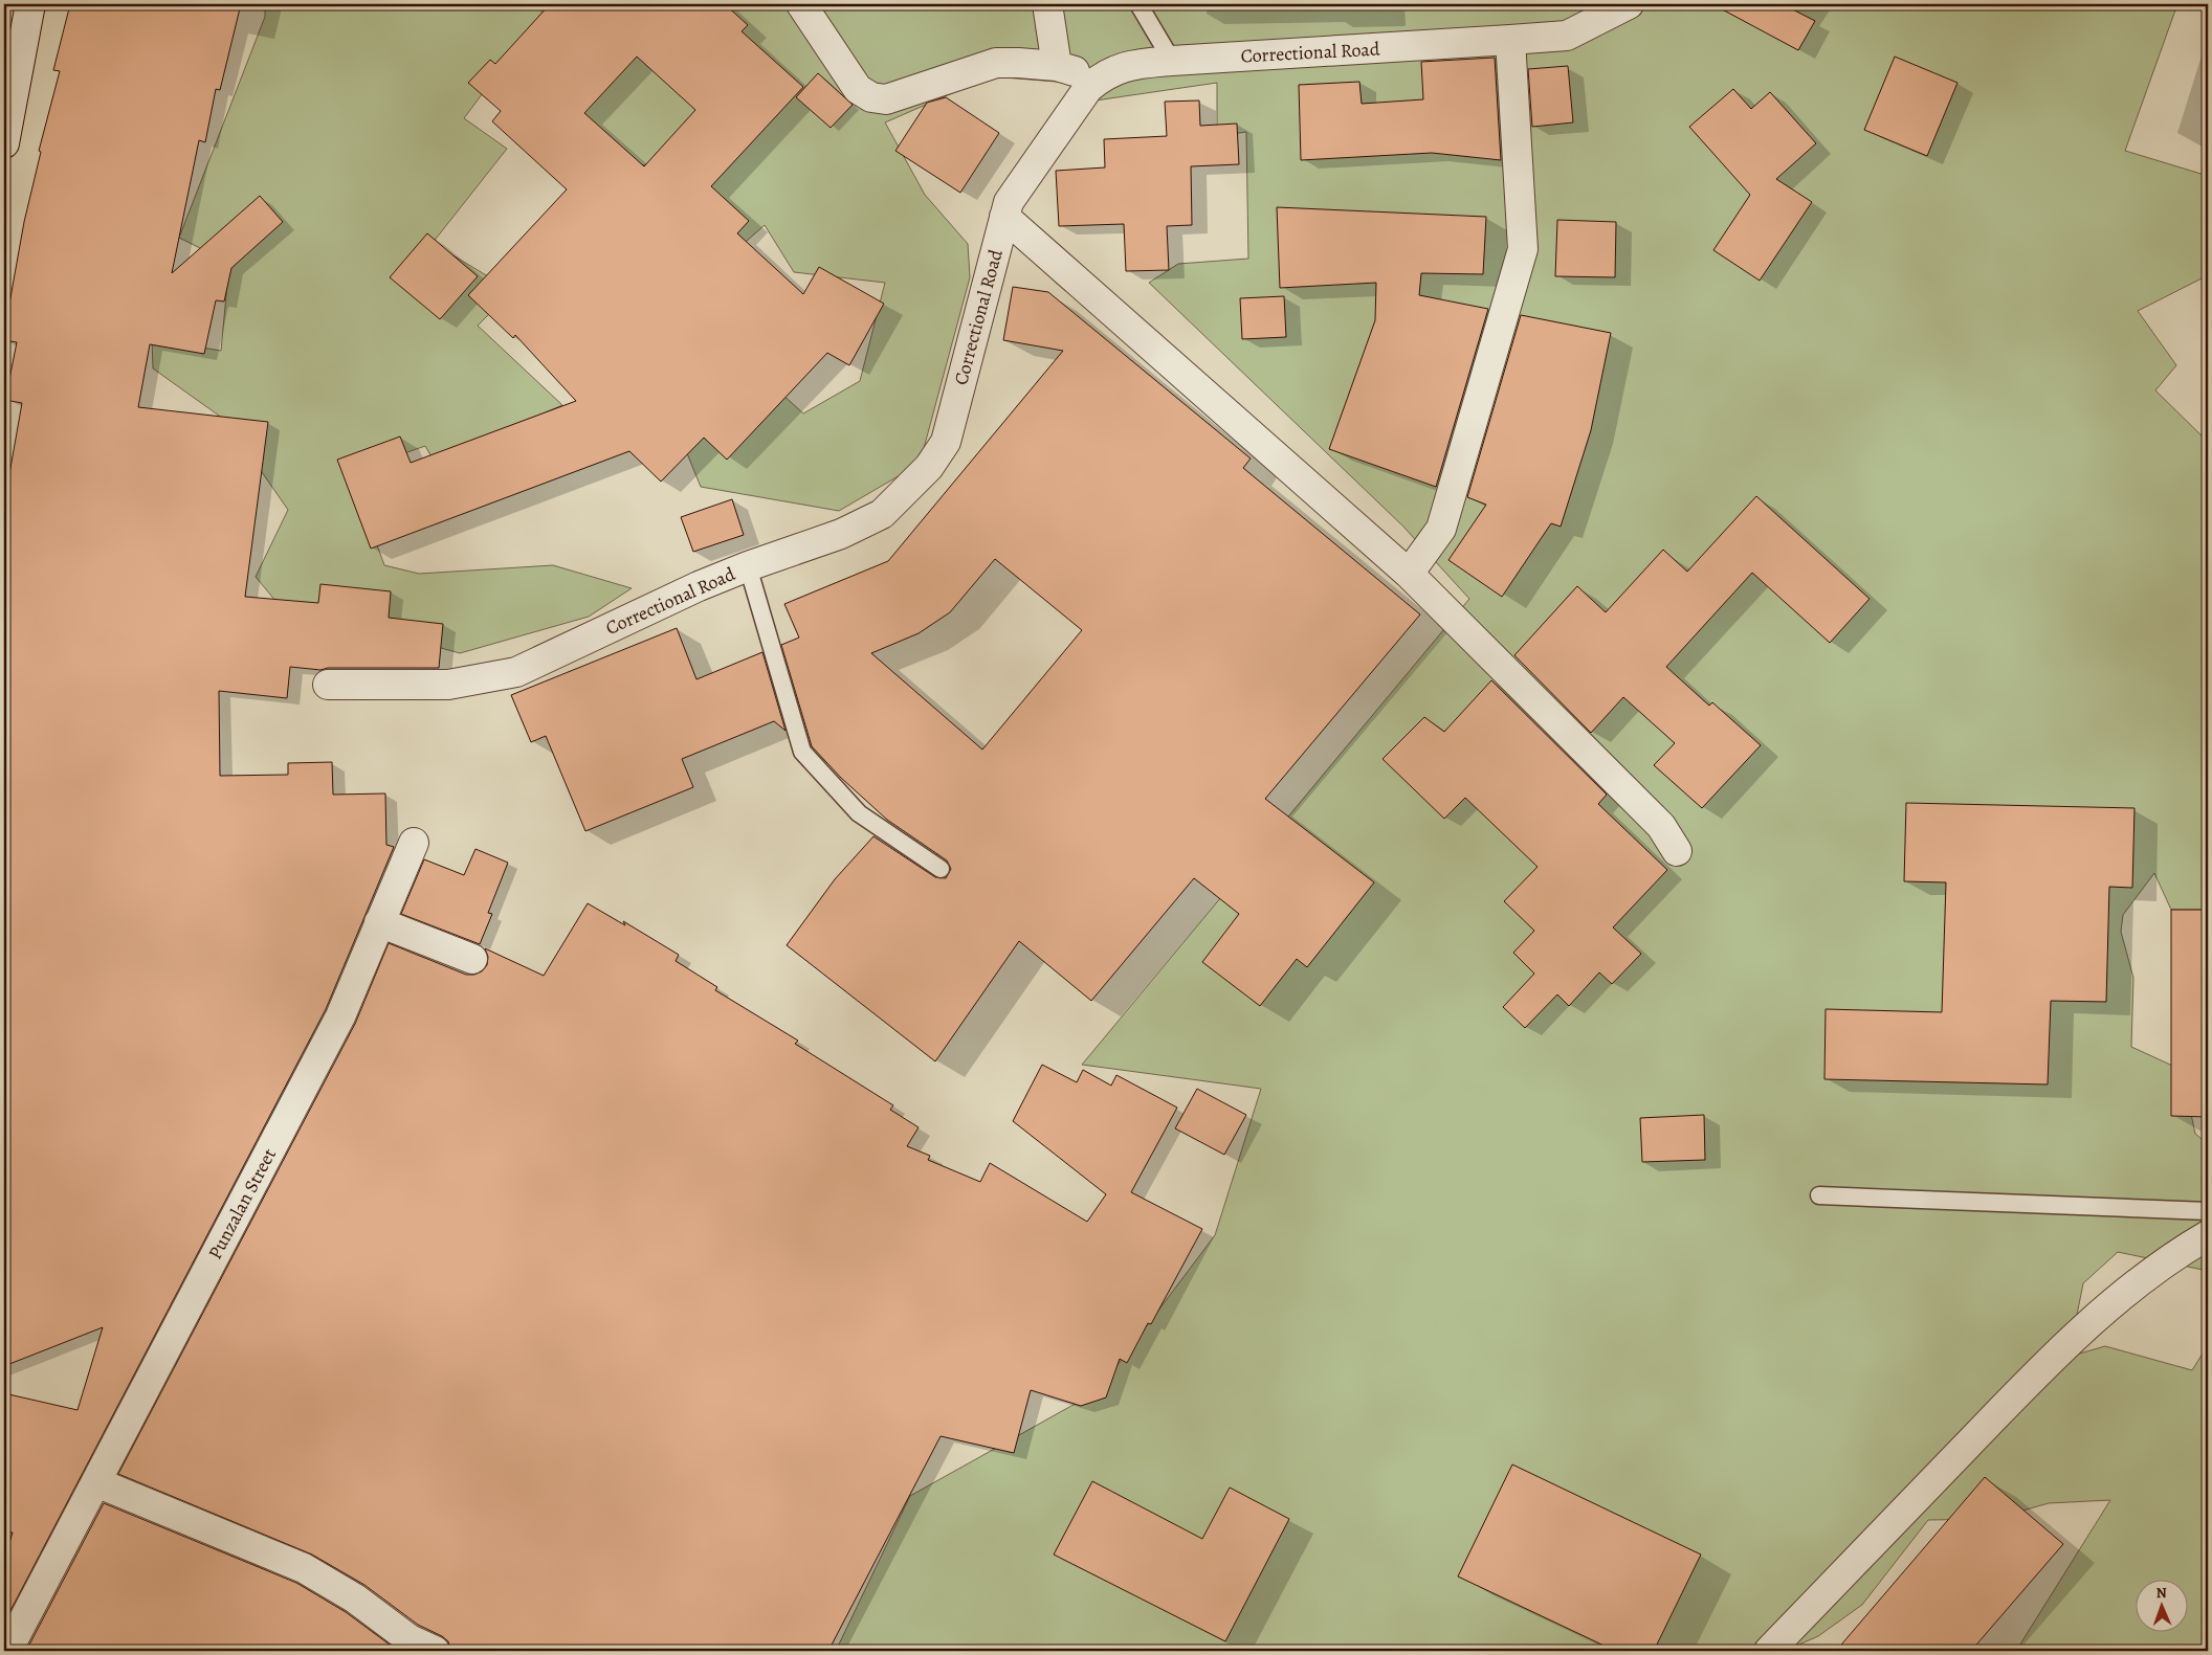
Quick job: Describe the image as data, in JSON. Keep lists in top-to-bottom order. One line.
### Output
{"streets":{"street":["Correctional Road","Punzalan Street"]},"north":"top"}
